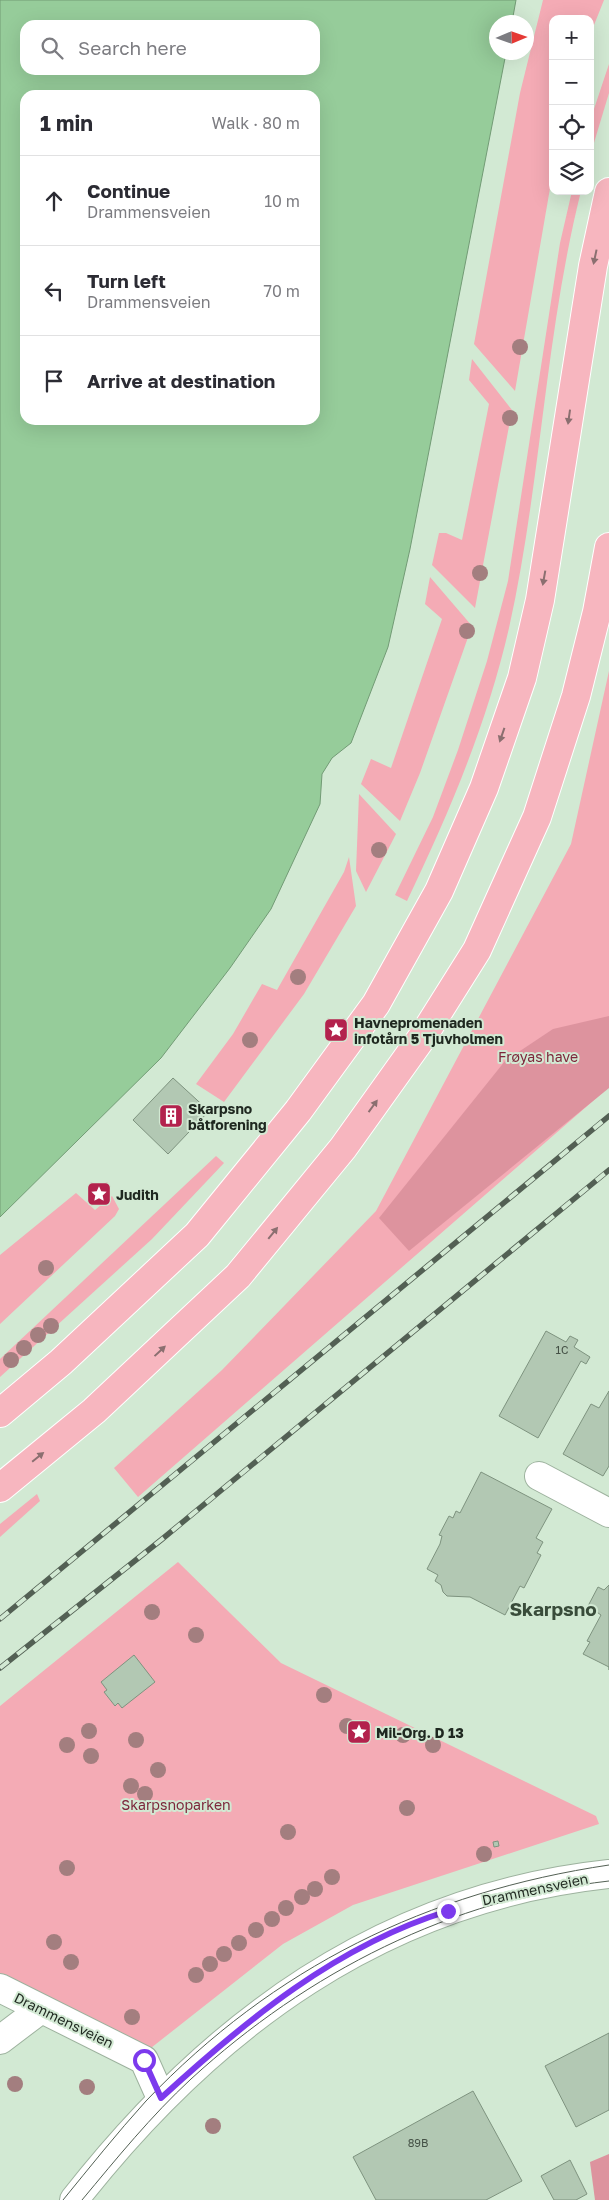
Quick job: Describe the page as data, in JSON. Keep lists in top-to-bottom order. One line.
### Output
{"streets":{"street":["Drammensveien"]},"districts":["Skarpsno"],"parks":["Frøyas have","Skarpsnoparken"],"places":{"place":["Havnepromenaden infotårn 5 Tjuvholmen","Judith","Mil-Org. D 13"],"building":["Skarpsno båtforening"]},"house_numbers":["1C","89B"],"north":"right","page":{"map_buttons":["+","−"],"search":"Search here","heading":["1 min","Walk · 80 m"],"list":[["Continue","Drammensveien","10 m"],["Turn left","Drammensveien","70 m"],"Arrive at destination"]}}
